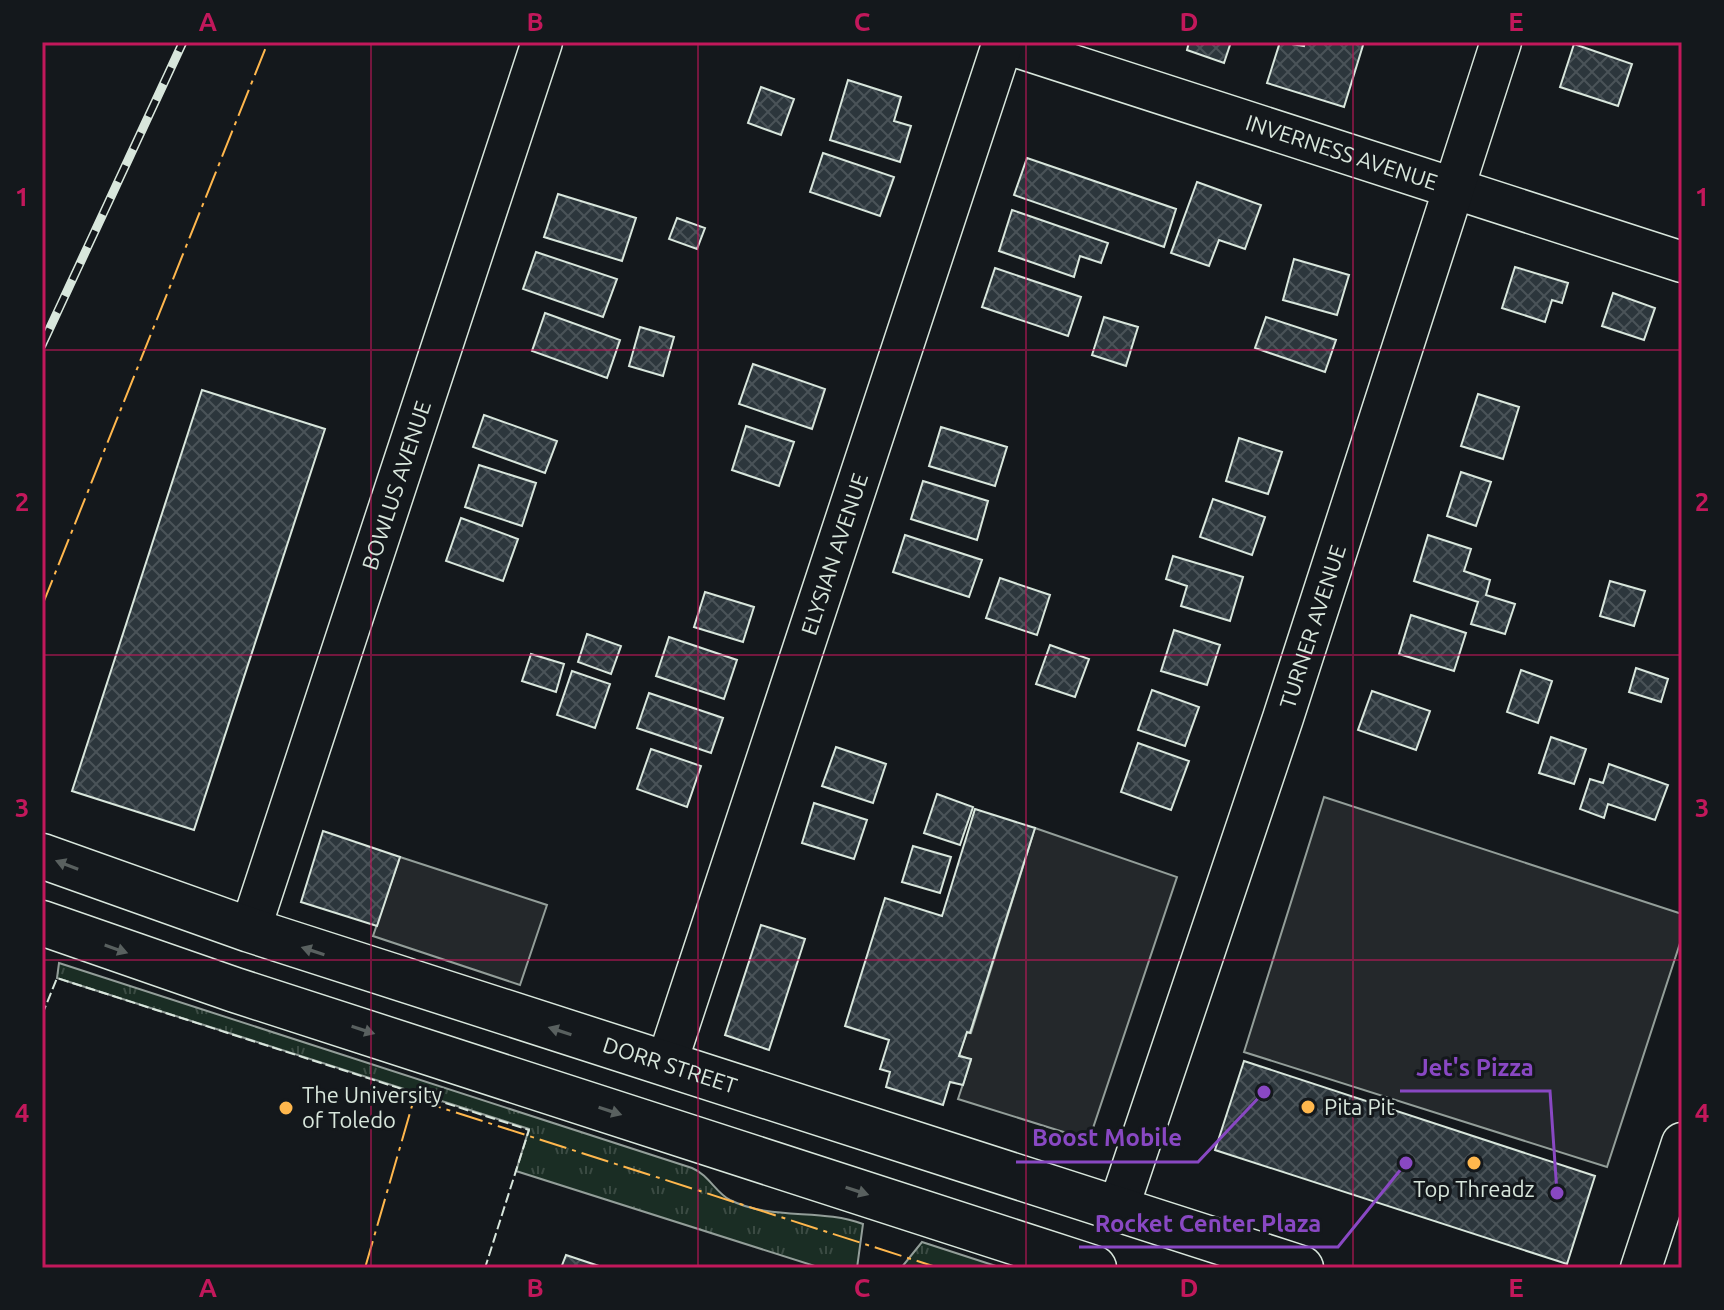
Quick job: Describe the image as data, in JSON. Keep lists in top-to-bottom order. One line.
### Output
{"streets":{"main road":["DORR STREET"],"street":["INVERNESS AVENUE","BOWLUS AVENUE","ELYSIAN AVENUE","TURNER AVENUE"]},"crossings":[["INVERNESS AVENUE","ELYSIAN AVENUE"],["INVERNESS AVENUE","TURNER AVENUE"],["BOWLUS AVENUE","DORR STREET"],["ELYSIAN AVENUE","DORR STREET"],["TURNER AVENUE","DORR STREET"]],"places":["Boost Mobile","Pita Pit","The University of Toledo","Rocket Center Plaza","Top Threadz","Jet's Pizza"],"grid":{"columns":["A","B","C","D","E"],"rows":["1","2","3","4"]}}
